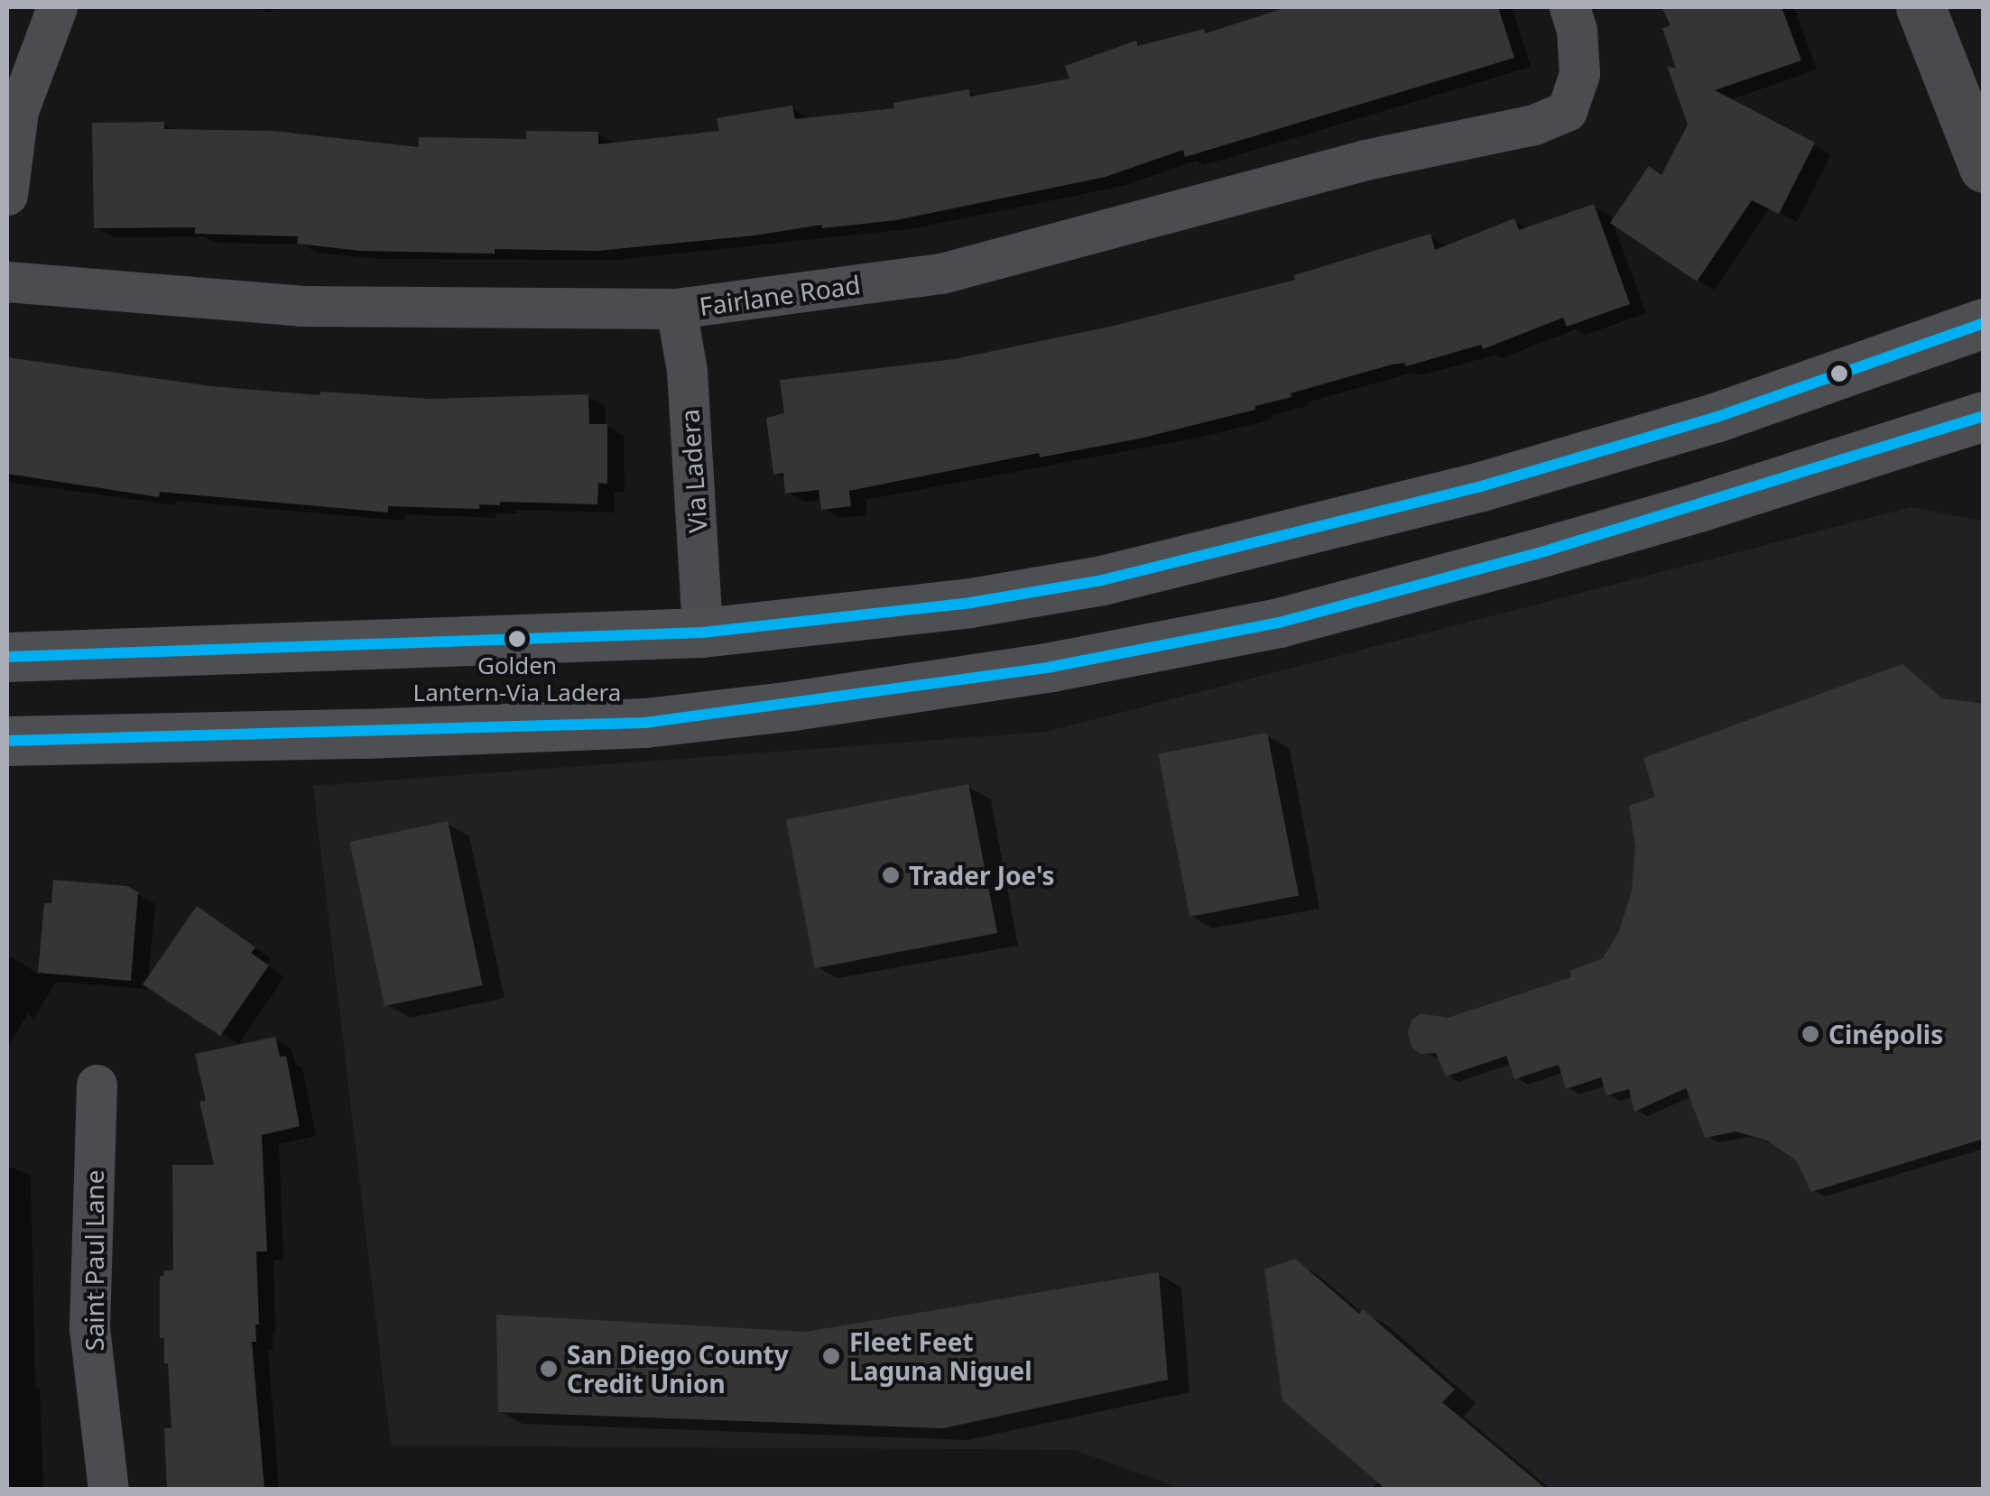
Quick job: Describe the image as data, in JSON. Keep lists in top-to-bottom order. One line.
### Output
{"streets":{"street":["Fairlane Road","Via Ladera","Saint Paul Lane"]},"crossings":[["Fairlane Road","Via Ladera"]],"places":["Golden Lantern-Via Ladera","Trader Joe's","Cinépolis","Fleet Feet Laguna Niguel","San Diego County Credit Union"]}
